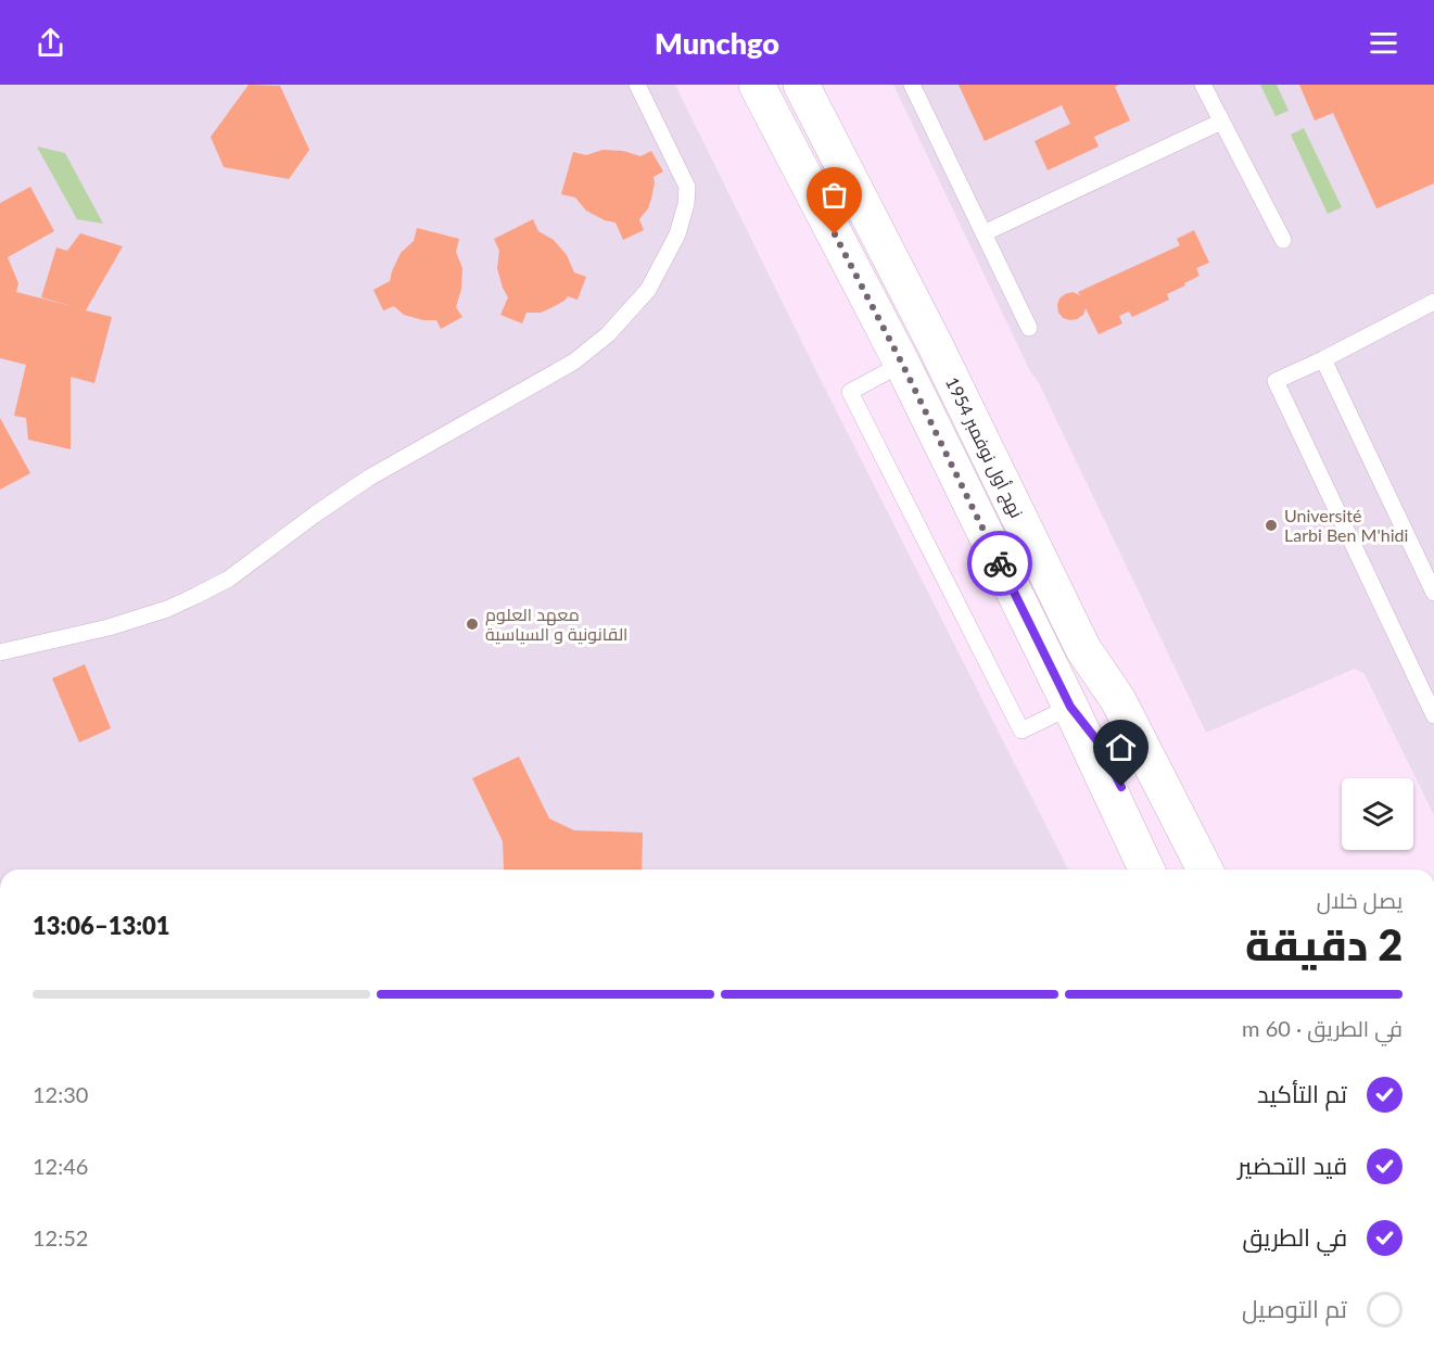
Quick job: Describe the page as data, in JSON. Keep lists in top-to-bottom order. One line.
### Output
{"streets":{"main road":["نهج أول نوفمبر 1954"]},"places":["Université Larbi Ben M'hidi","معهد العلوم القانونية و السياسية"],"page":{"header":"Munchgo","heading":["2 دقيقة","يصل خلال","13:01–13:06"],"bar":"في الطريق · 60 m","list":[["تم التأكيد","12:30"],["قيد التحضير","12:46"],["في الطريق","12:52"],"تم التوصيل"]}}
